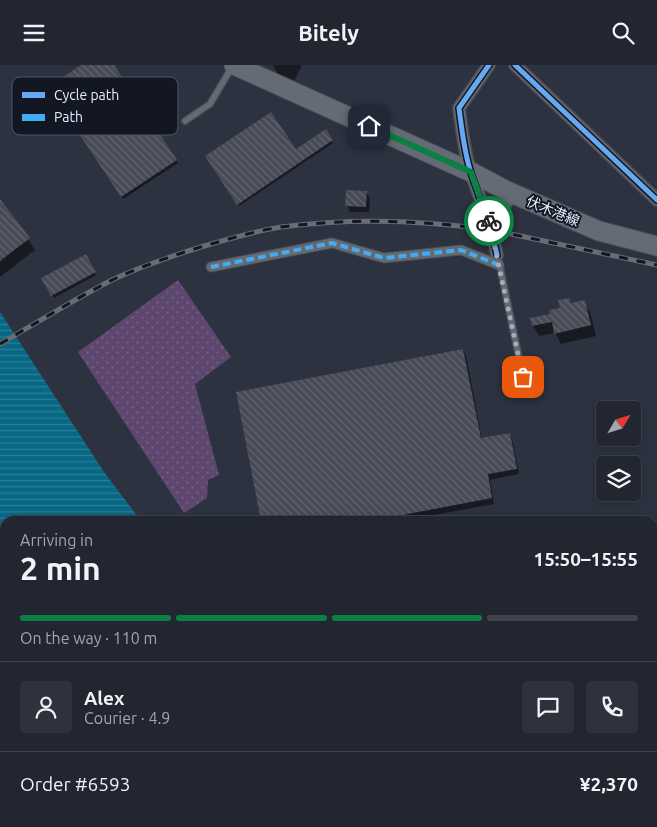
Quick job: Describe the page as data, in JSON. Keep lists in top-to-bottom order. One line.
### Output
{"streets":{"main road":["伏木港線"]},"legend":["Cycle path","Path"],"north":"top right","page":{"header":"Bitely","heading":["2 min","Arriving in","15:50–15:55"],"panel":["Alex","Courier · 4.9","Order #6593","¥2,370"],"bar":"On the way · 110 m"}}
